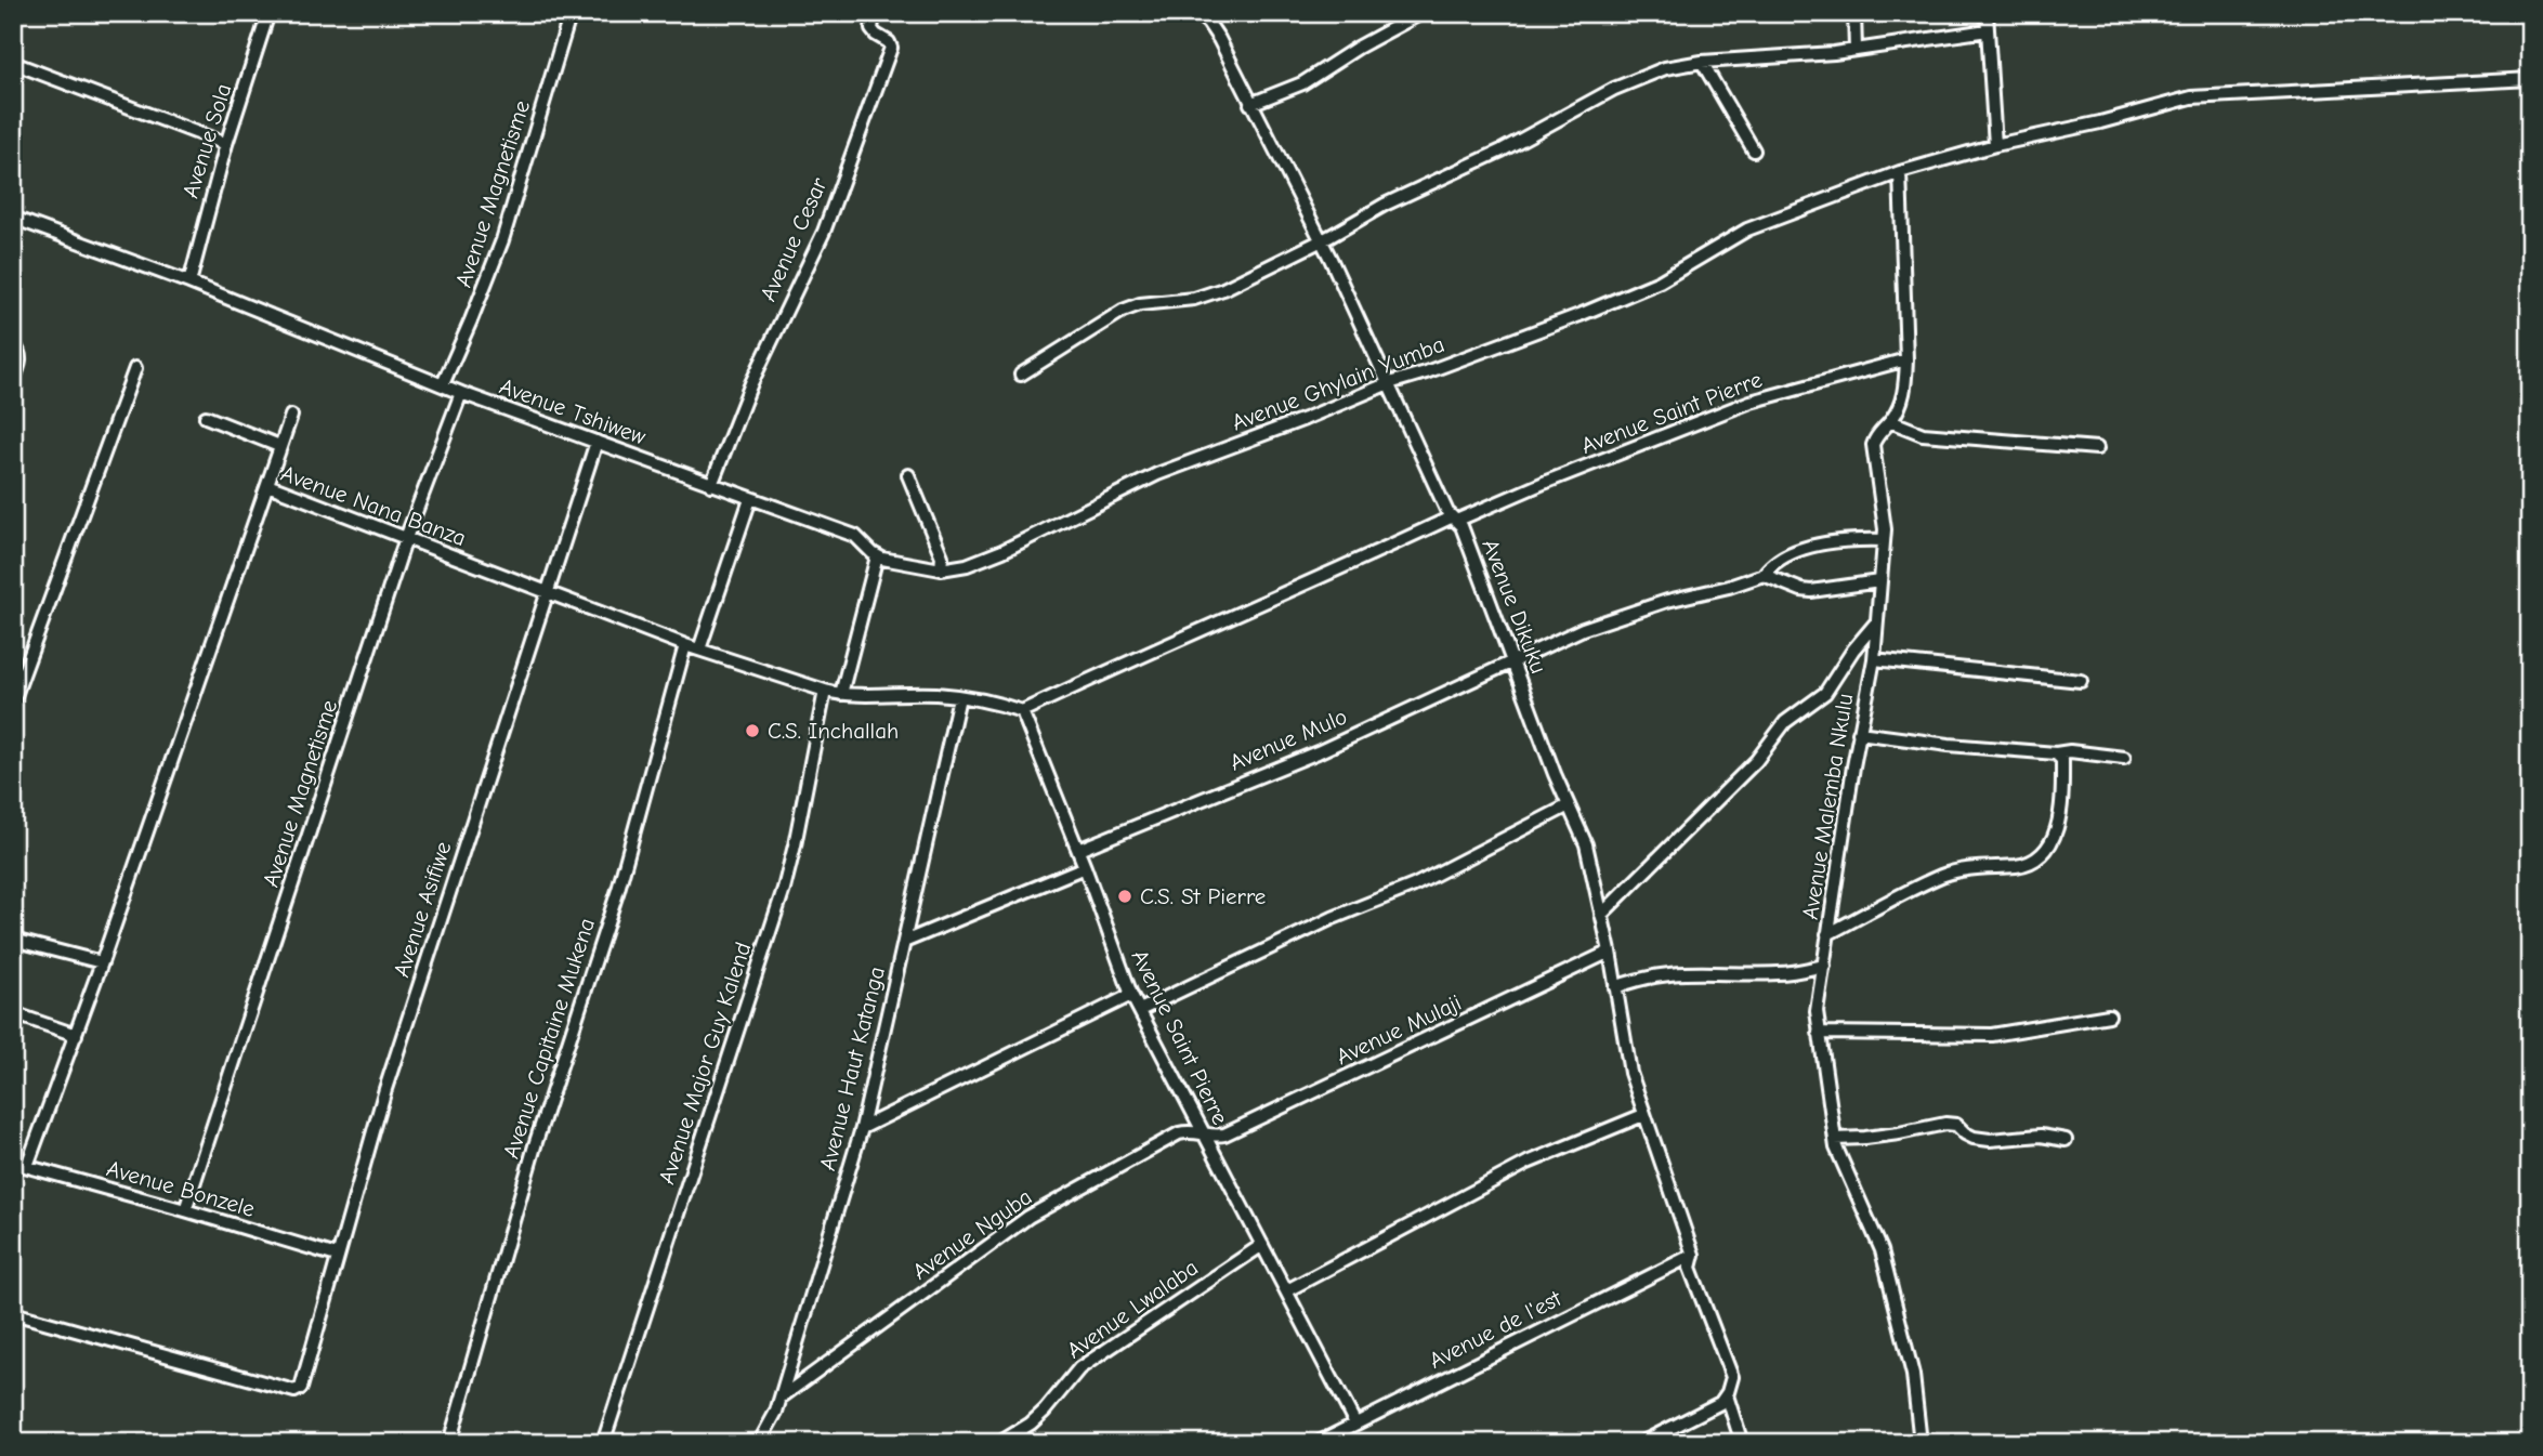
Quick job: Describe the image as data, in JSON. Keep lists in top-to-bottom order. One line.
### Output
{"streets":{"street":["Avenue Sola","Avenue Magnetisme","Avenue Cesar","Avenue Ghylain Yumba","Avenue Tshiwew","Avenue Saint Pierre","Avenue Nana Banza","Avenue Dikuku","Avenue Mulo","Avenue Malemba Nkulu","Avenue Asifiwe","Avenue Mulaji","Avenue Capitaine Mukena","Avenue Major Guy Kalend","Avenue Haut Katanga","Avenue Bonzele","Avenue Nguba","Avenue Lwalaba","Avenue de l'est"]},"crossings":[["Avenue Sola","Avenue Tshiwew"],["Avenue Magnetisme","Avenue Tshiwew"],["Avenue Magnetisme","Avenue Nana Banza"],["Avenue Magnetisme","Avenue Bonzele"],["Avenue Cesar","Avenue Tshiwew"],["Avenue Ghylain Yumba","Avenue Tshiwew"],["Avenue Ghylain Yumba","Avenue Dikuku"],["Avenue Ghylain Yumba","Avenue Malemba Nkulu"],["Avenue Tshiwew","Avenue Asifiwe"],["Avenue Saint Pierre","Avenue Nana Banza"],["Avenue Saint Pierre","Avenue Dikuku"],["Avenue Saint Pierre","Avenue Mulo"],["Avenue Saint Pierre","Avenue Malemba Nkulu"],["Avenue Saint Pierre","Avenue Mulaji"],["Avenue Saint Pierre","Avenue Nguba"],["Avenue Saint Pierre","Avenue Lwalaba"],["Avenue Saint Pierre","Avenue de l'est"],["Avenue Nana Banza","Avenue Asifiwe"],["Avenue Nana Banza","Avenue Capitaine Mukena"],["Avenue Nana Banza","Avenue Major Guy Kalend"],["Avenue Nana Banza","Avenue Haut Katanga"],["Avenue Nana Banza","Avenue Bonzele"],["Avenue Dikuku","Avenue Mulo"],["Avenue Dikuku","Avenue Mulaji"],["Avenue Dikuku","Avenue de l'est"],["Avenue Asifiwe","Avenue Bonzele"],["Avenue Mulaji","Avenue Nguba"],["Avenue Haut Katanga","Avenue Nguba"]],"places":["C.S. Inchallah","C.S. St Pierre"]}
